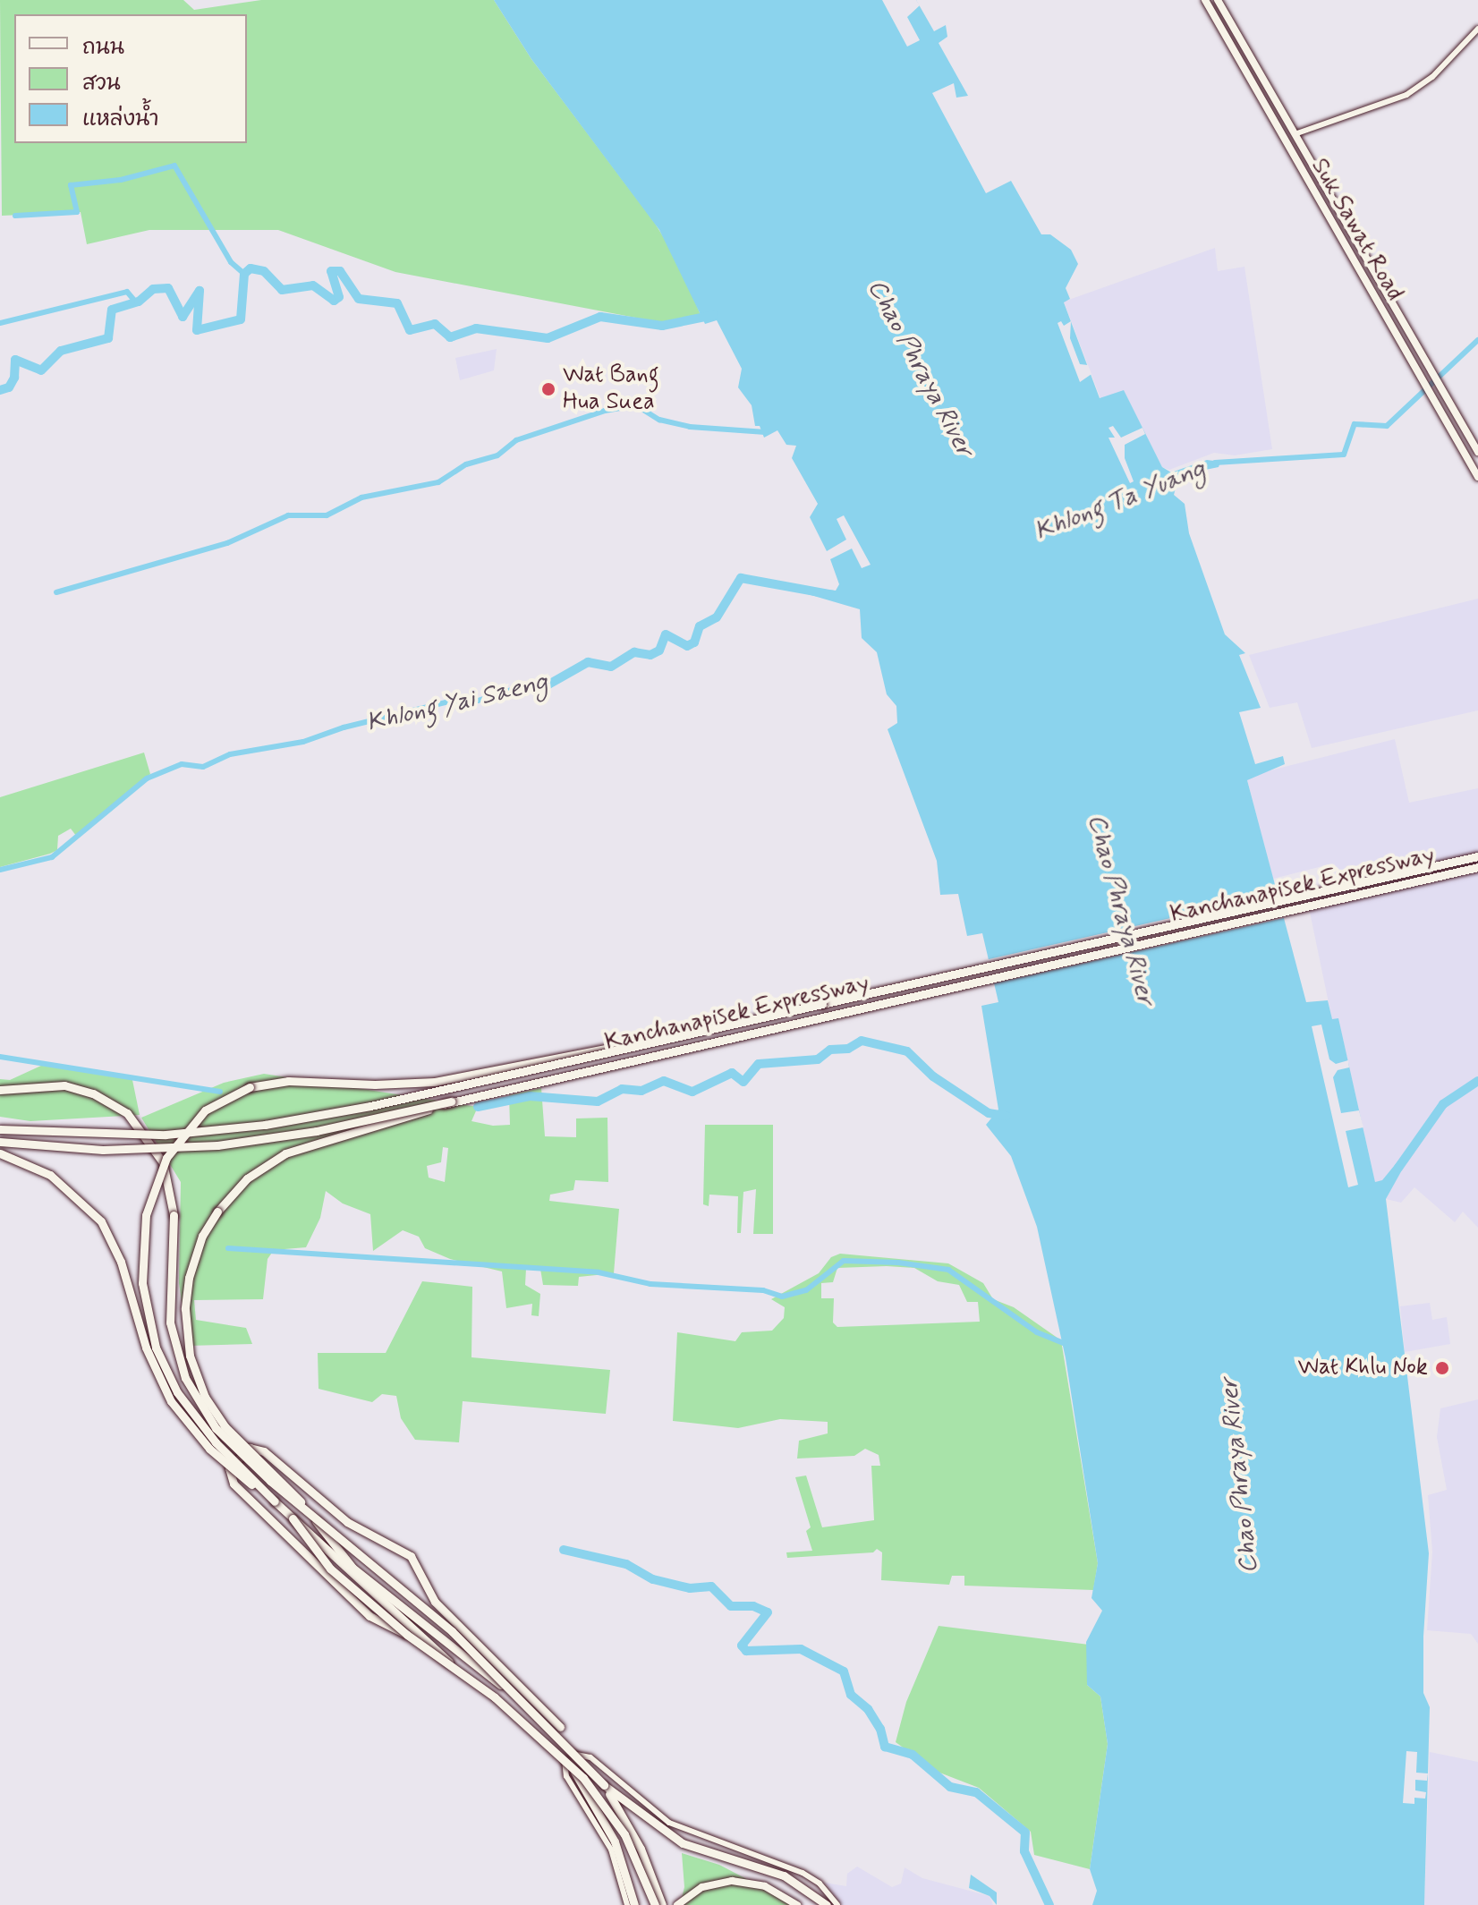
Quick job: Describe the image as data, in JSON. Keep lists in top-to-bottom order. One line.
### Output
{"streets":{"highway":["Kanchanapisek Expressway"],"main road":["Suk Sawat Road"]},"water":["Chao Phraya River","Khlong Ta Yuang","Khlong Yai Saeng"],"places":["Wat Bang Hua Suea","Wat Khlu Nok"],"legend":["ถนน","สวน","แหล่งน้ำ"]}
